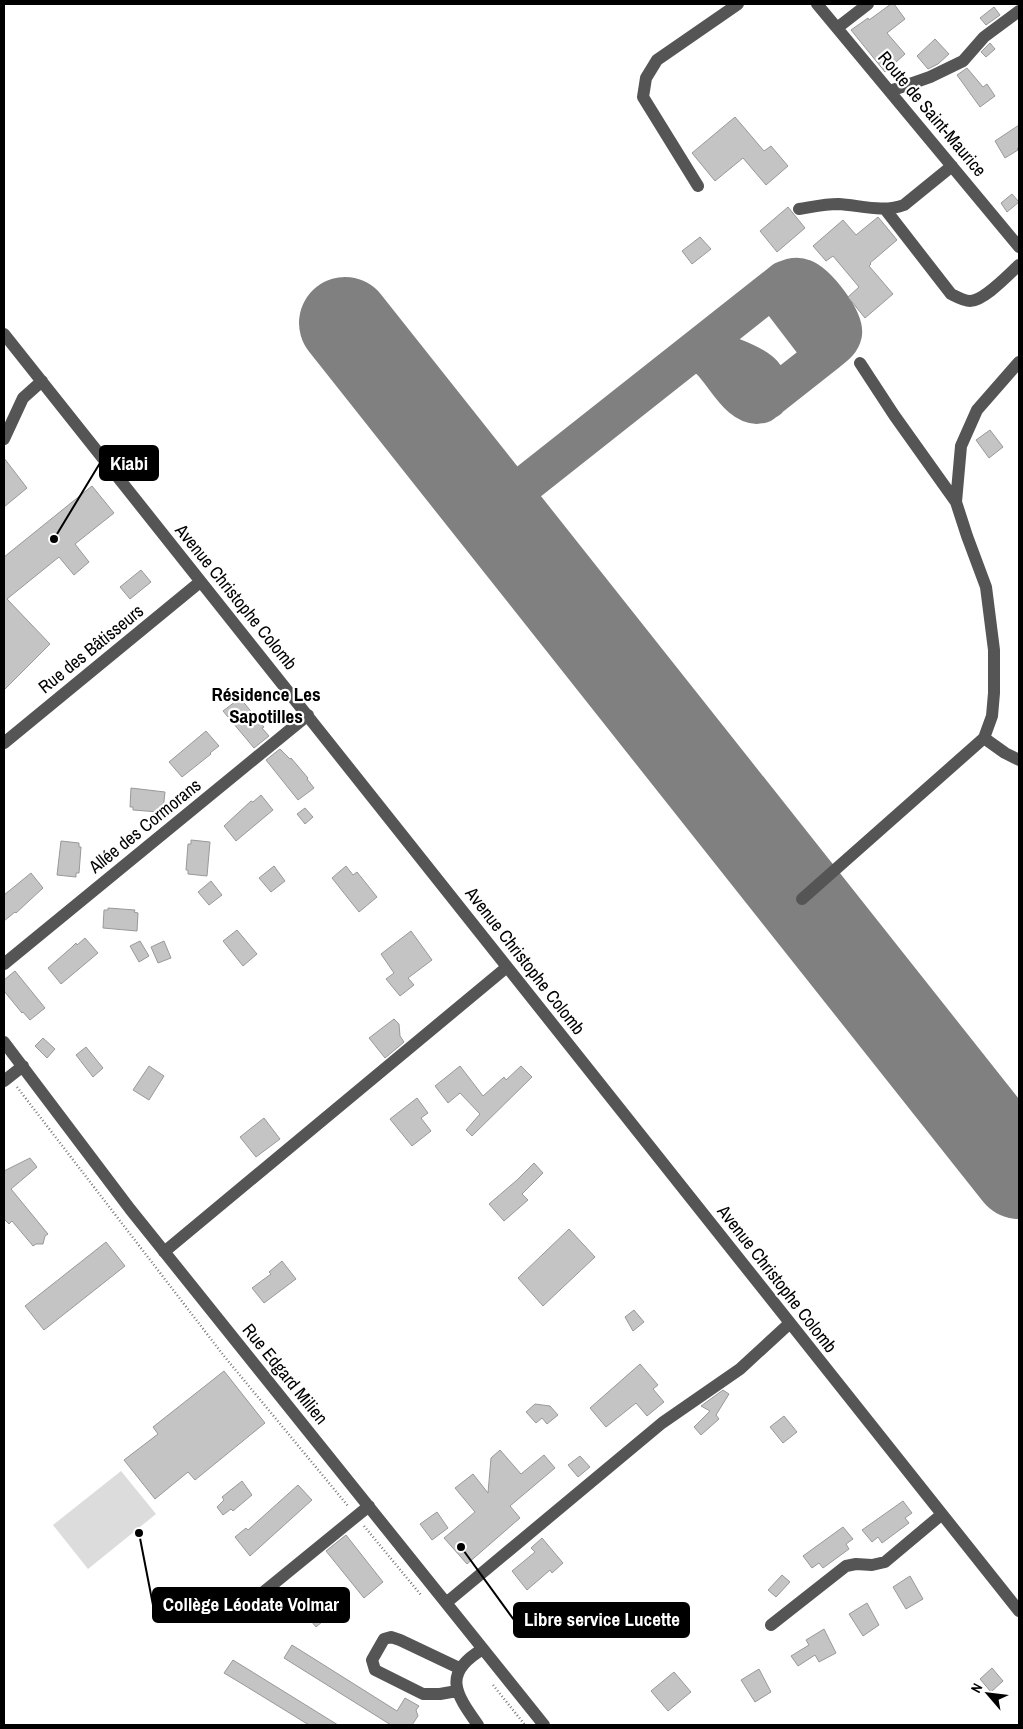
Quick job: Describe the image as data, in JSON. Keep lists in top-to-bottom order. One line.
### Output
{"streets":{"street":["Route de Saint-Maurice","Avenue Christophe Colomb","Rue des Bâtisseurs","Allée des Cormorans","Rue Edgard Milien"]},"crossings":[["Avenue Christophe Colomb","Rue des Bâtisseurs"],["Avenue Christophe Colomb","Allée des Cormorans"]],"districts":["Résidence Les Sapotilles"],"places":["Kiabi","Collège Léodate Volmar","Libre service Lucette"],"north":"top left"}
